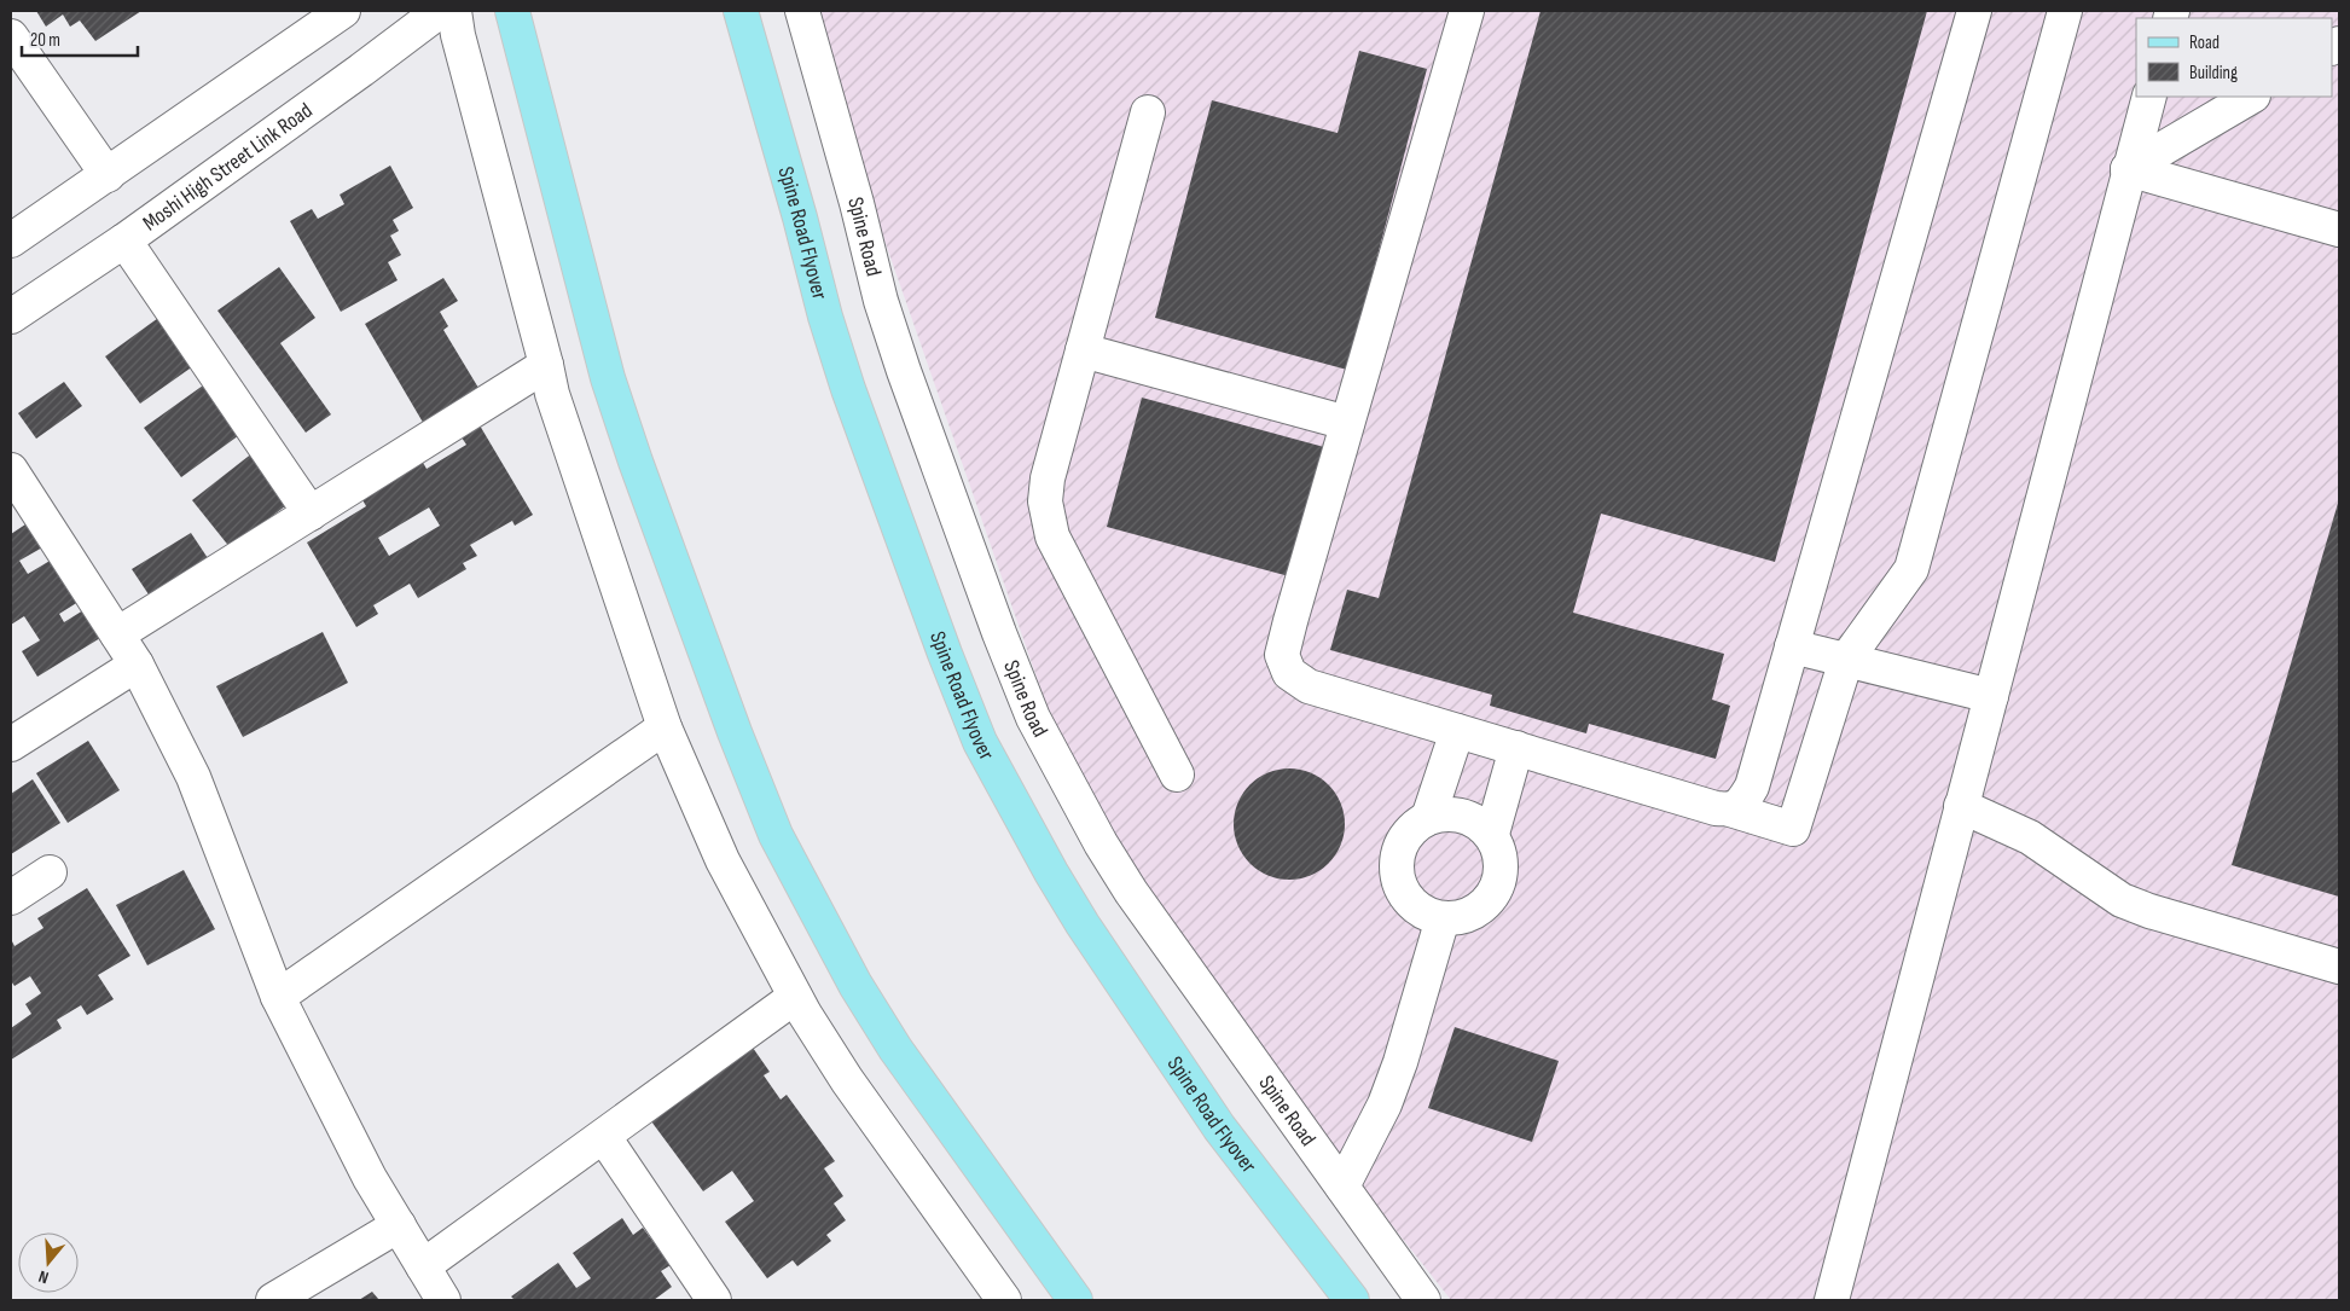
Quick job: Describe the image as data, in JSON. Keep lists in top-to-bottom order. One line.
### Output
{"streets":{"main road":["Spine Road Flyover"],"street":["Moshi High Street Link Road","Spine Road"]},"legend":["Road","Building"],"scale_bar":"20 m","north":"bottom"}
